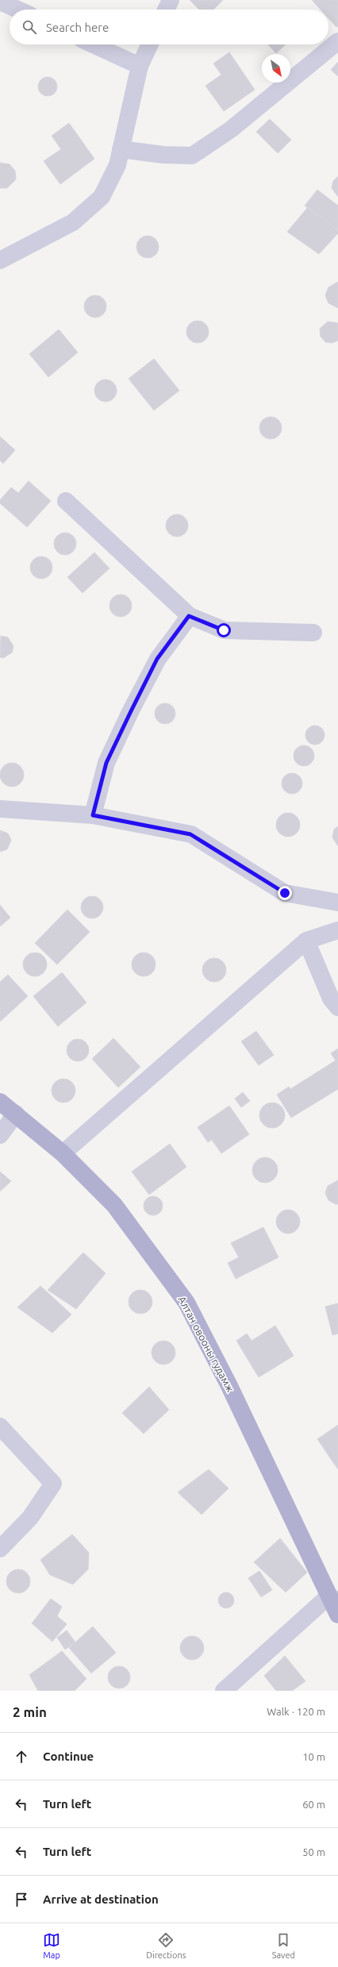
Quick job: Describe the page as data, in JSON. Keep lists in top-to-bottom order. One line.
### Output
{"streets":{"main road":["Алтан овооны гудамж"]},"north":"bottom right","page":{"search":"Search here","heading":["2 min","Walk · 120 m"],"list":[["Continue","10 m"],["Turn left","60 m"],["Turn left","50 m"],"Arrive at destination"],"nav":["Map","Directions","Saved"]}}
